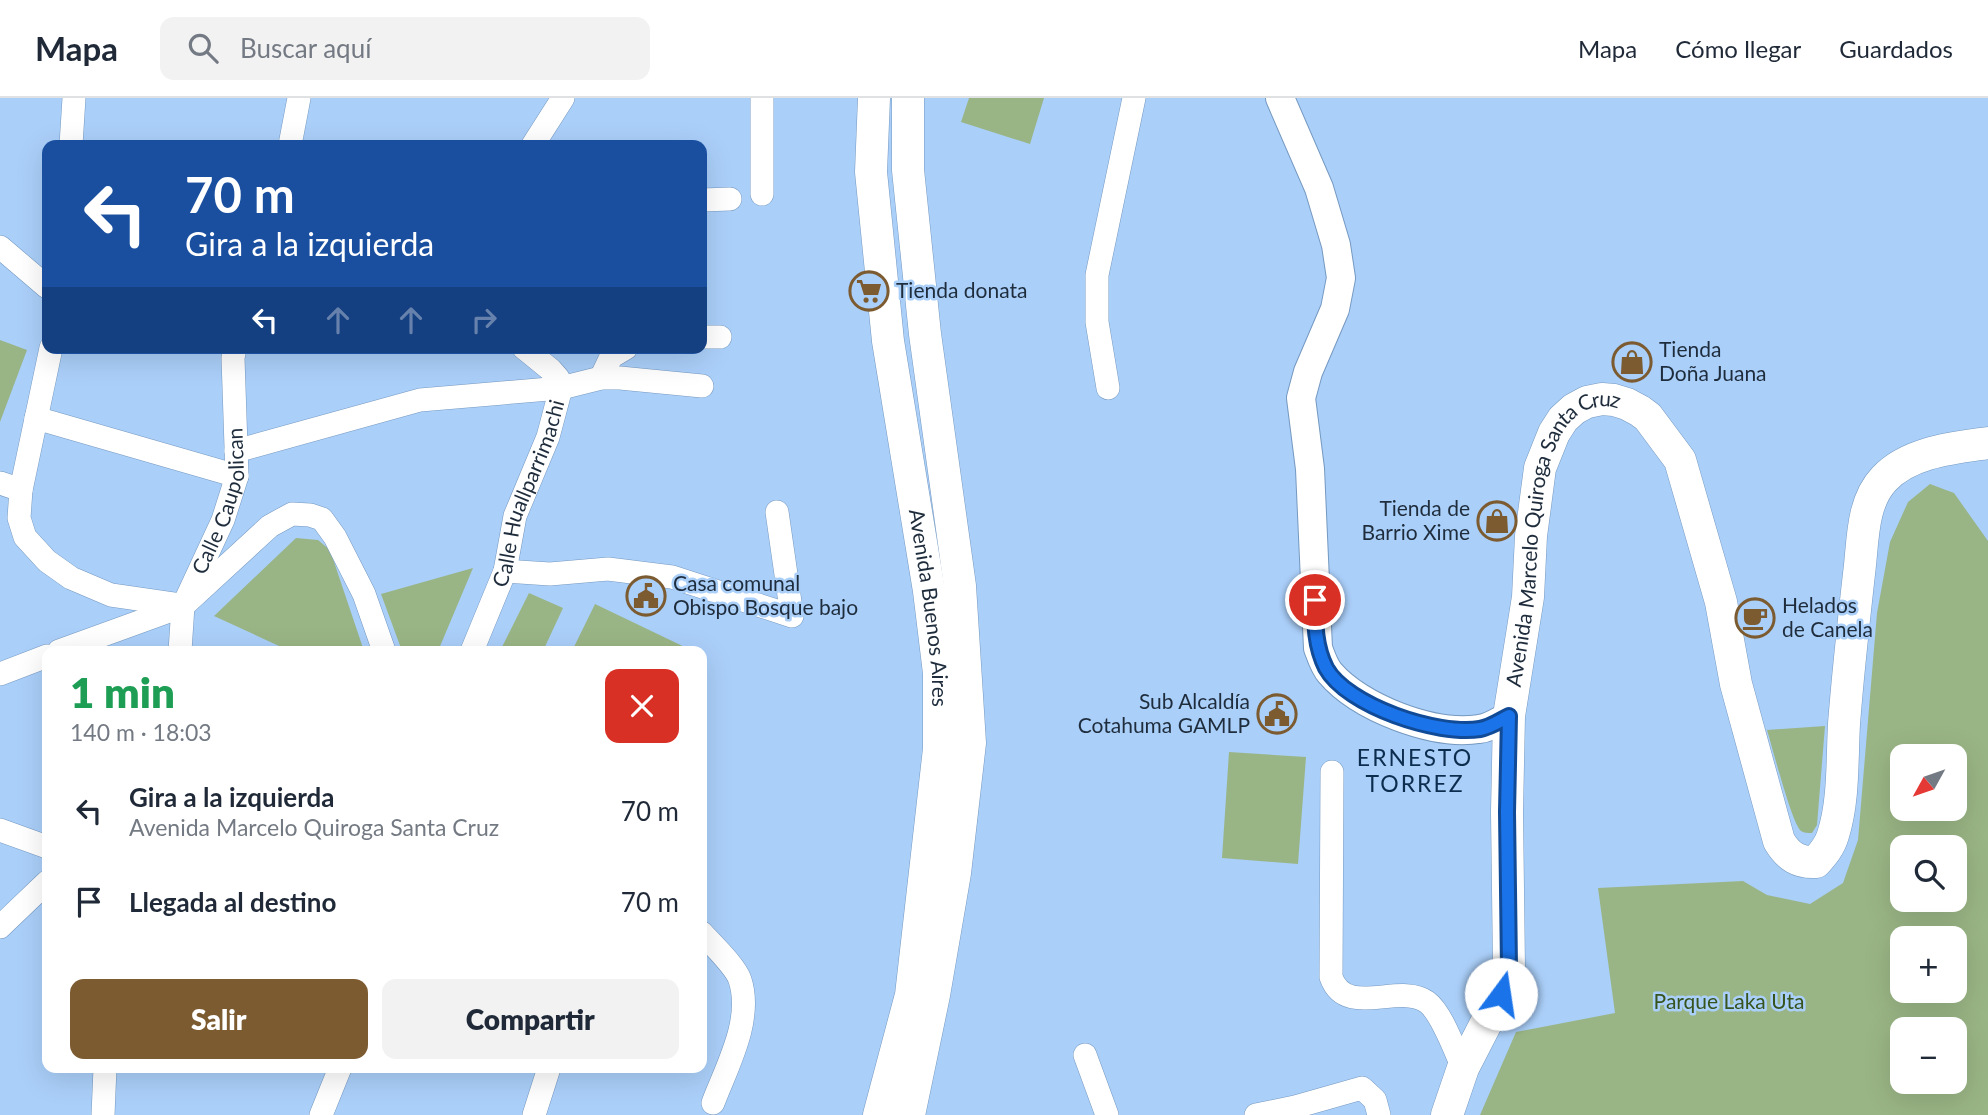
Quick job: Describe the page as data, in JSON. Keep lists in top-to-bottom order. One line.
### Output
{"streets":{"main road":["Avenida Marcelo Quiroga Santa Cruz","Avenida Buenos Aires"],"street":["Calle Huallparrimachi","Calle Caupolican"]},"districts":["ERNESTO TORREZ"],"parks":["Parque Laka Uta"],"places":{"supermarket":["Tienda donata"],"shop":["Tienda Doña Juana","Tienda de Barrio Xime"],"public building":["Casa comunal Obispo Bosque bajo","Sub Alcaldía Cotahuma GAMLP"],"cafe":["Helados de Canela"]},"north":"bottom left","page":{"header":"Mapa","search":"Buscar aquí","nav":["Mapa","Cómo llegar","Guardados"],"turn":["70 m","Gira a la izquierda"],"heading":["1 min","140 m · 18:03"],"map_buttons":["+","−"],"list":[{"name":"Gira a la izquierda","note":"Avenida Marcelo Quiroga Santa Cruz","value":"70 m"},{"name":"Llegada al destino","value":"70 m"}],"buttons":["Salir","Compartir"]}}
